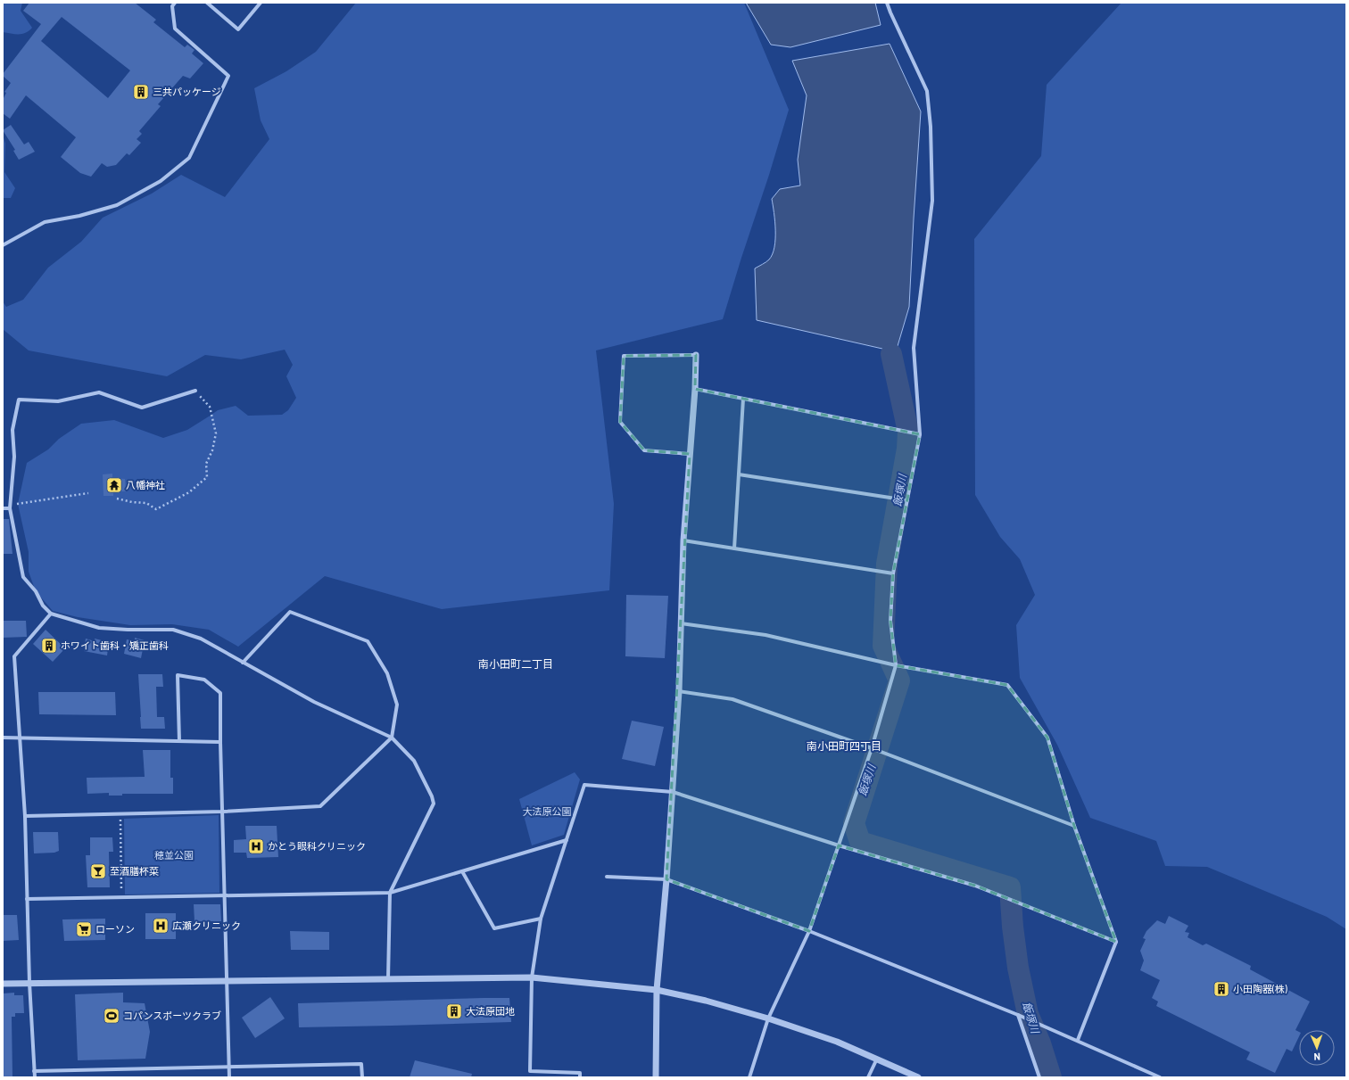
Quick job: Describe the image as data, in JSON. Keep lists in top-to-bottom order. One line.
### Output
{"districts":["南小田町二丁目","南小田町四丁目"],"water":["飯塚川"],"parks":["大法原公園","穂並公園"],"places":{"building":["三共パッケージ","ホワイト歯科・矯正歯科","小田陶器(株)","大法原団地"],"temple":["八幡神社"],"hospital":["かとう眼科クリニック","広瀬クリニック"],"bar":["至酒膳杯菜"],"supermarket":["ローソン"],"sports":["コパンスポーツクラブ"]},"north":"bottom"}
